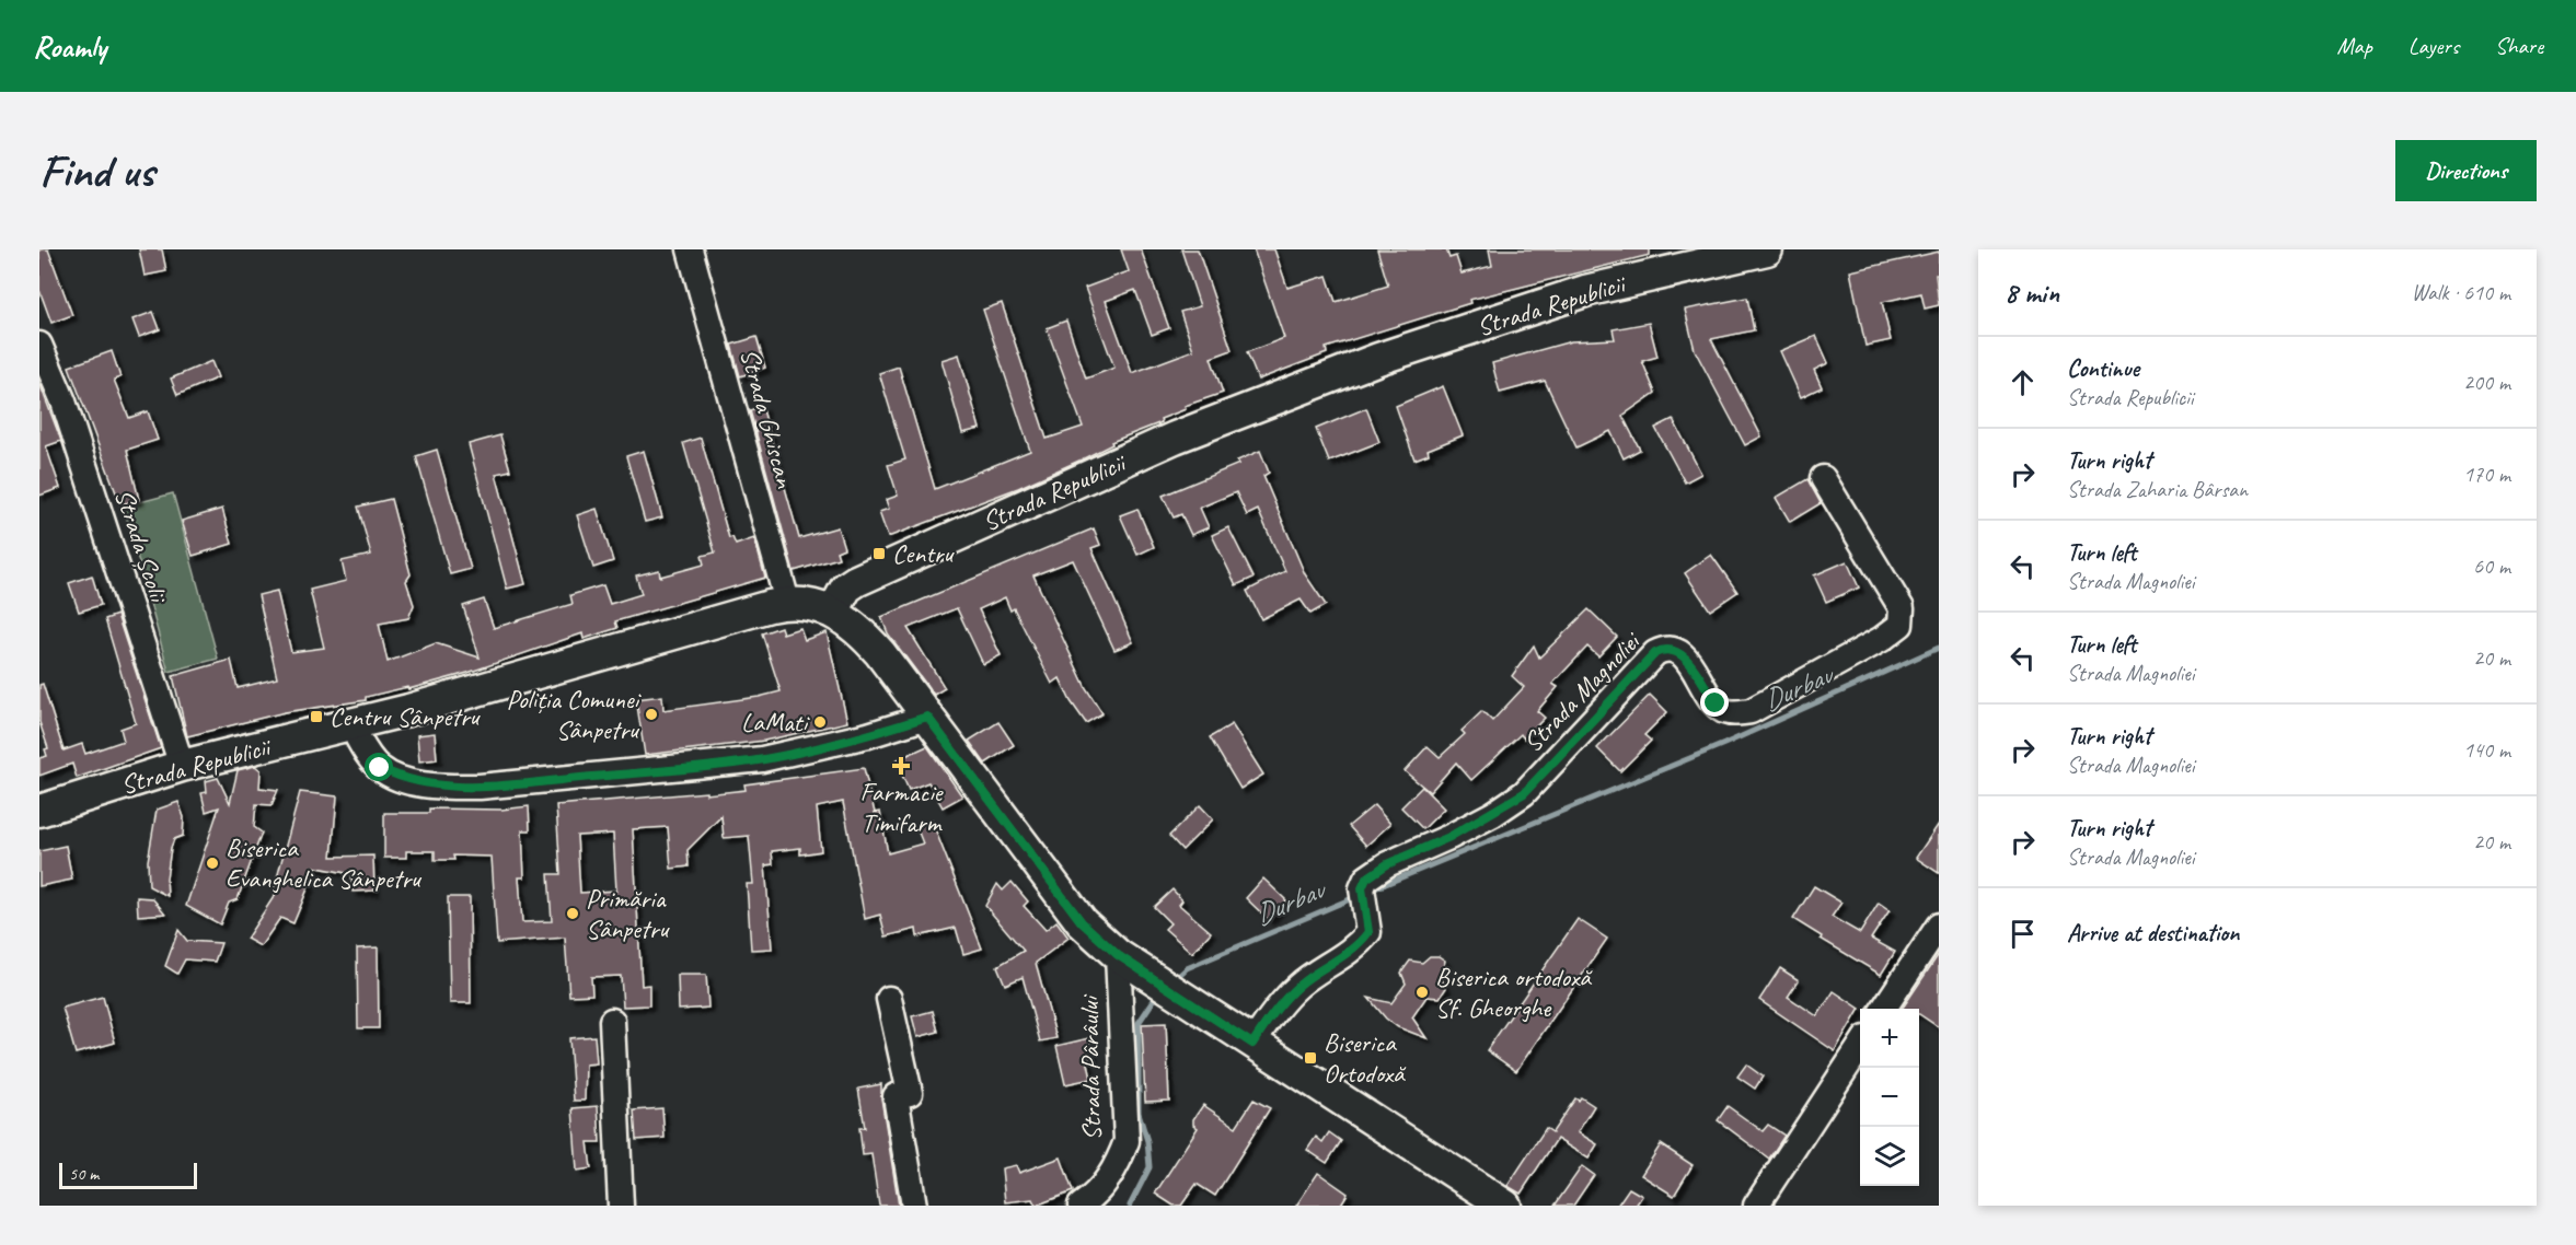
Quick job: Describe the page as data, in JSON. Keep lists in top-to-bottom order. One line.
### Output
{"streets":{"main road":["Strada Republicii"],"street":["Strada Ghiscan","Strada Școlii","Strada Magnoliei","Strada Pârâului"]},"crossings":[["Strada Republicii","Strada Ghiscan"],["Strada Republicii","Strada Școlii"]],"water":["Durbav"],"places":{"transit":["Centru","Centru Sânpetru","Biserica Ortodoxă"],"other":["Poliția Comunei Sânpetru","LaMati","Biserica Evanghelica Sânpetru","Primăria Sânpetru","Biserica ortodoxă Sf. Gheorghe"],"health":["Farmacie Timifarm"]},"scale_bar":"50 m","page":{"header":"Roamly","nav":["Map","Layers","Share"],"buttons":"Directions","title":"Find us","heading":["8 min","Walk · 610 m"],"list":[["Continue","Strada Republicii","200 m"],["Turn right","Strada Zaharia Bârsan","170 m"],["Turn left","Strada Magnoliei","60 m"],["Turn left","Strada Magnoliei","20 m"],["Turn right","Strada Magnoliei","140 m"],["Turn right","Strada Magnoliei","20 m"],"Arrive at destination"],"map_buttons":["+","−"],"scale":"50 m"}}
